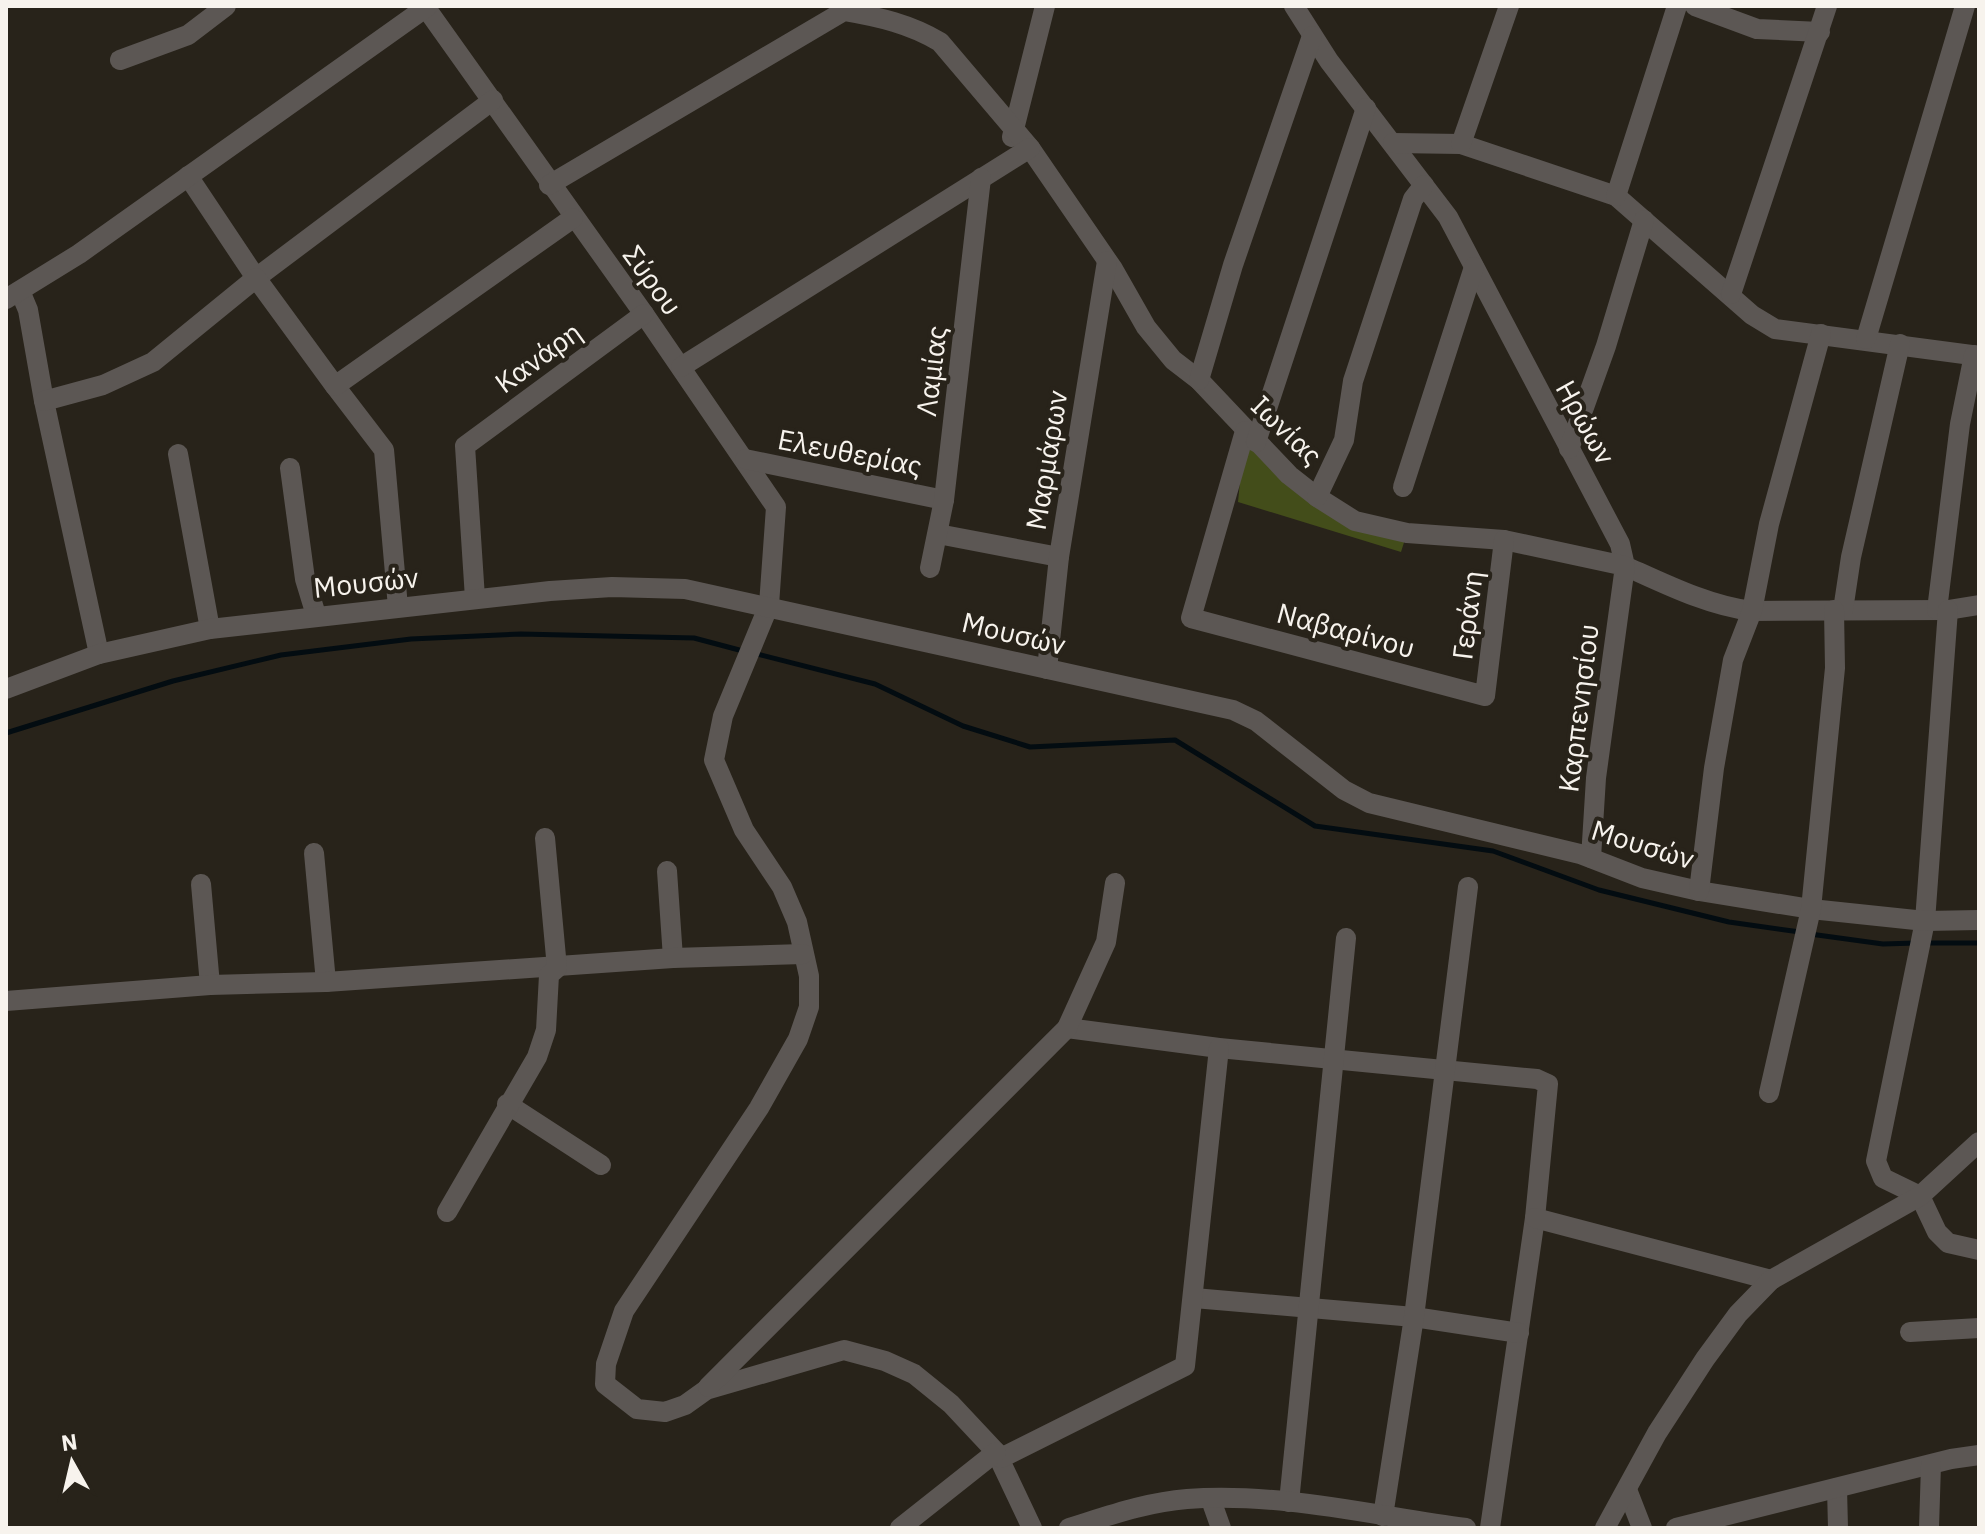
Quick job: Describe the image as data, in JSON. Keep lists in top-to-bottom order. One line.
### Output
{"streets":{"street":["Σύρου","Κανάρη","Λαμίας","Ηρώων","Ιωνίας","Ελευθερίας","Μαρμάρων","Μουσών","Γεράνη","Ναβαρίνου","Καρπενησίου"]},"crossings":[["Σύρου","Κανάρη"],["Σύρου","Ελευθερίας"],["Σύρου","Μουσών"],["Κανάρη","Μουσών"],["Λαμίας","Ελευθερίας"],["Ηρώων","Ιωνίας"],["Ηρώων","Καρπενησίου"],["Ιωνίας","Μαρμάρων"],["Ιωνίας","Γεράνη"],["Ιωνίας","Ναβαρίνου"],["Ιωνίας","Καρπενησίου"],["Μαρμάρων","Μουσών"],["Μουσών","Καρπενησίου"],["Γεράνη","Ναβαρίνου"]],"north":"top"}
